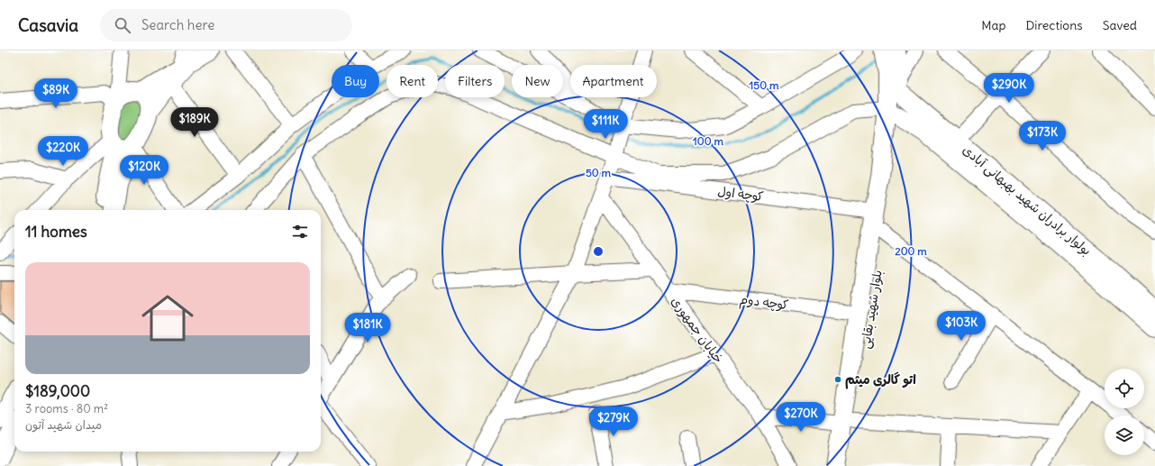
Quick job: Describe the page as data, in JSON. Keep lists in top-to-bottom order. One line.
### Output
{"streets":{"main road":["بولوار برادران شهید بهبهانی آبادی","بلوار شهید بقایی"],"street":["کوچه اول","کوچه دوم","خیابان جمهوری"]},"crossings":[["کوچه اول","بلوار شهید بقایی"],["بولوار برادران شهید بهبهانی آبادی","بلوار شهید بقایی"],["کوچه دوم","بلوار شهید بقایی"],["کوچه دوم","خیابان جمهوری"]],"places":["اتو گالری میثم"],"page":{"header":"Casavia","search":"Search here","nav":["Map","Directions","Saved"],"chip":["Buy","Rent","Filters","New","Apartment"],"price":["$290K","$89K","$189K","$111K","$173K","$220K","$120K","$103K","$181K","$270K","$279K"],"heading":"11 homes","list":[{"name":"$189,000","note":"3 rooms · 80 m² · میدان شهید آتون"}]},"rings":["150 m","100 m","50 m","200 m"]}
